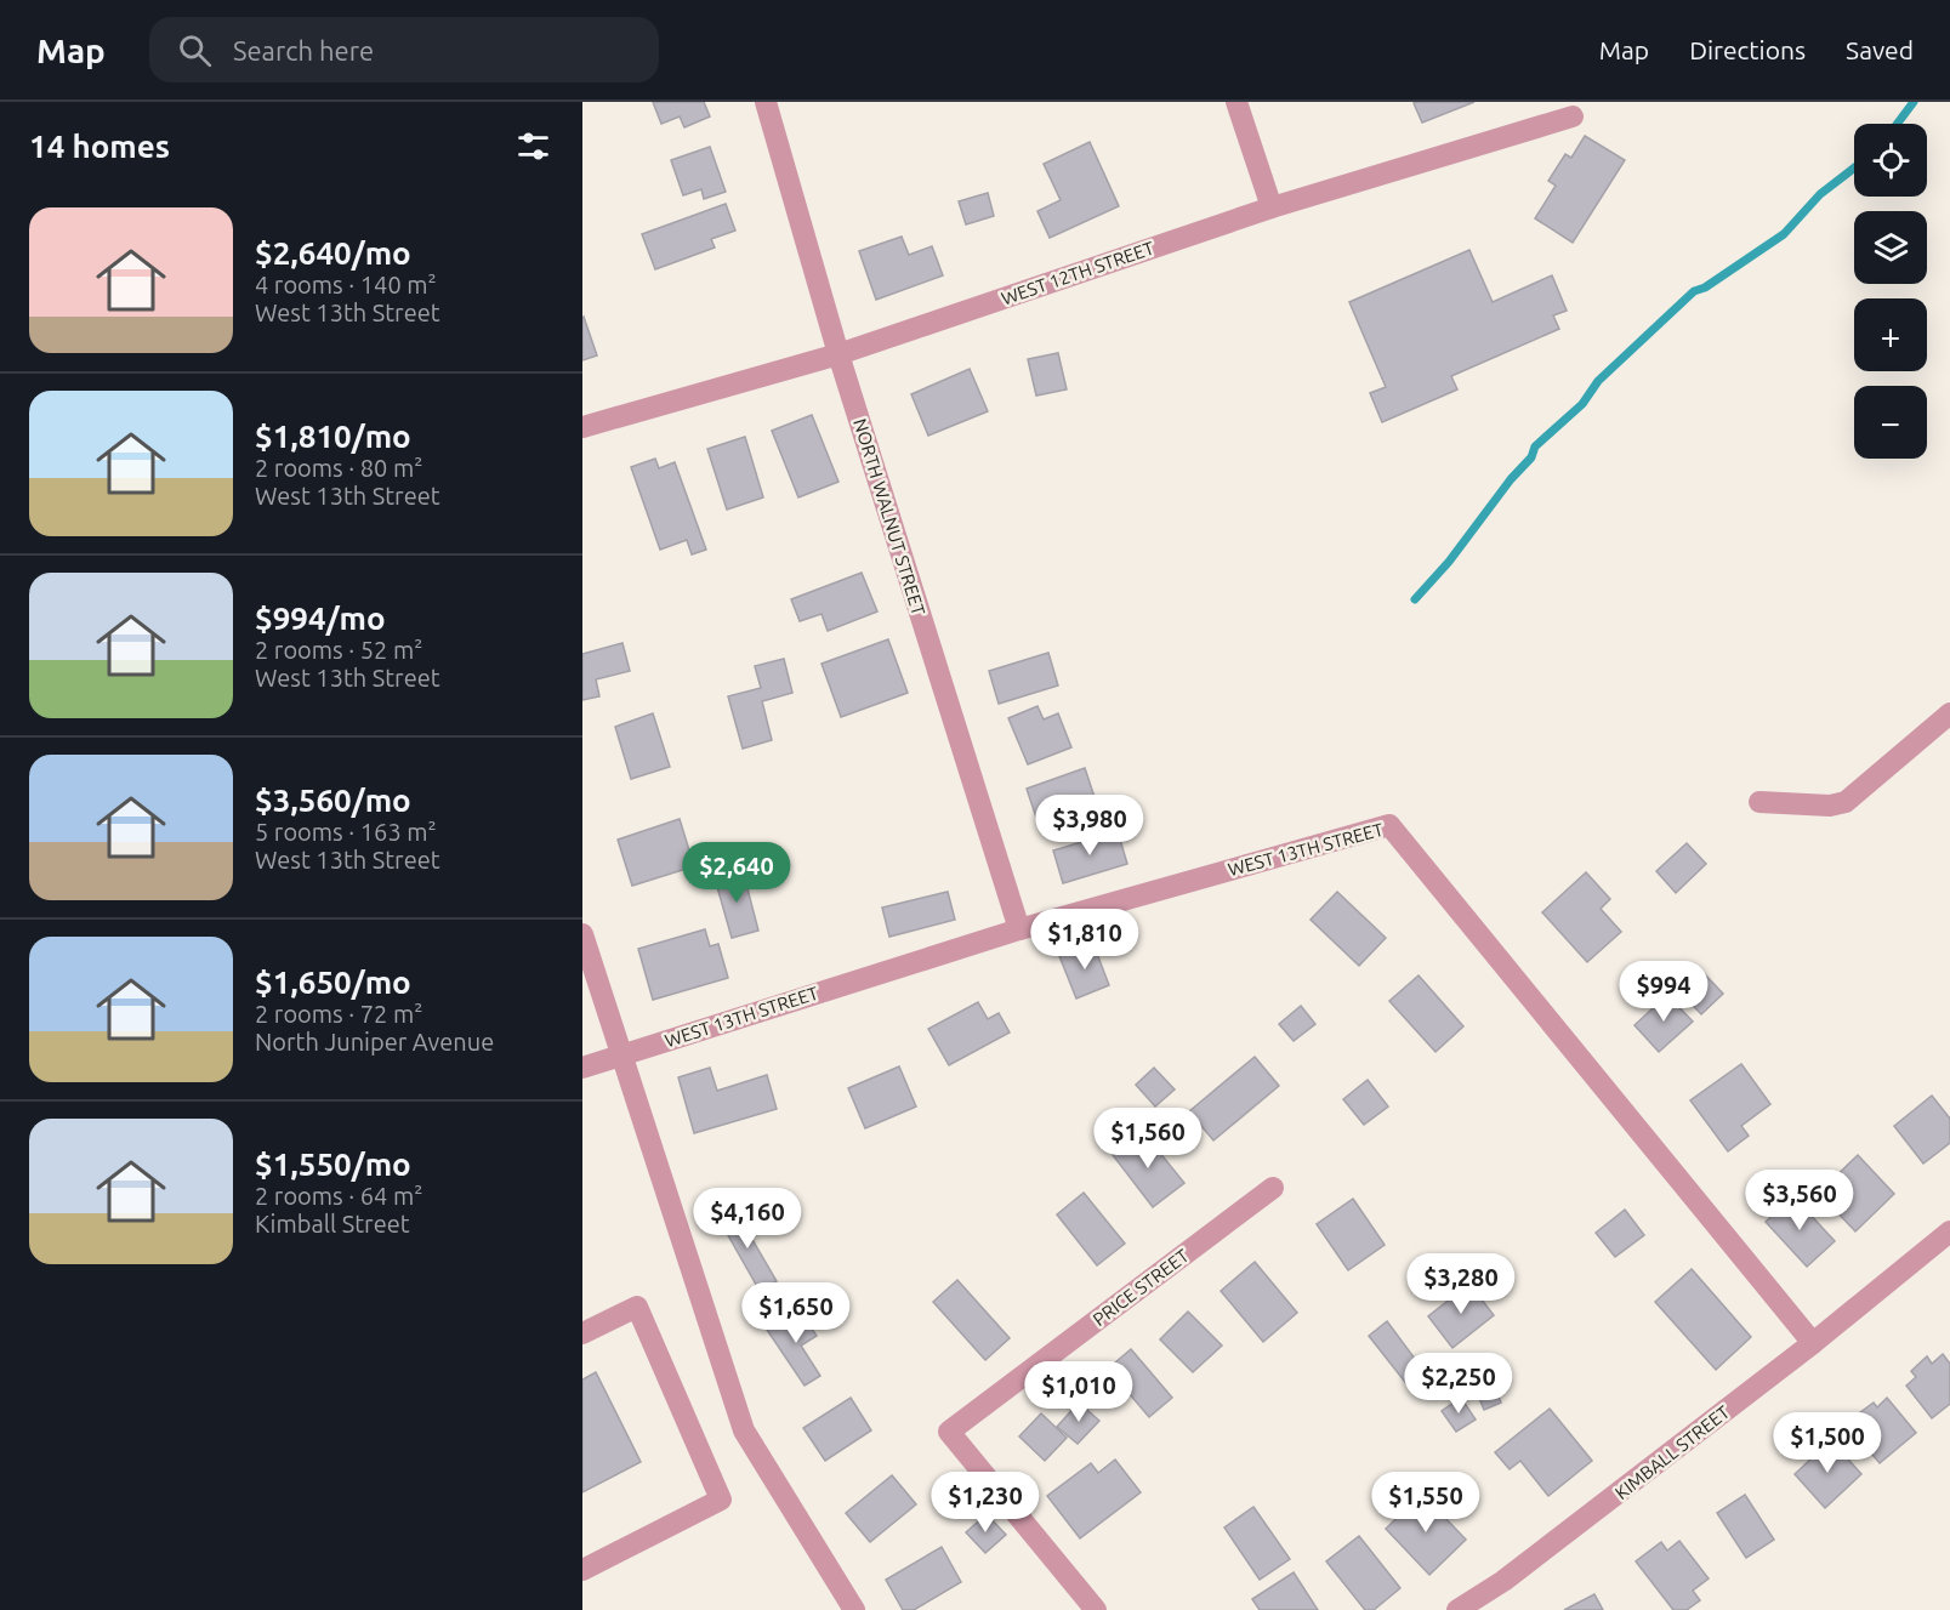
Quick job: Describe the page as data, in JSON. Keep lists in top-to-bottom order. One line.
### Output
{"streets":{"street":["WEST 12TH STREET","NORTH WALNUT STREET","WEST 13TH STREET","PRICE STREET","KIMBALL STREET"]},"crossings":[["WEST 12TH STREET","NORTH WALNUT STREET"],["NORTH WALNUT STREET","WEST 13TH STREET"],["WEST 13TH STREET","KIMBALL STREET"]],"page":{"header":"Map","search":"Search here","nav":["Map","Directions","Saved"],"heading":"14 homes","map_buttons":["+","−"],"list":[{"name":"$2,640/mo","note":"4 rooms · 140 m² · West 13th Street"},{"name":"$1,810/mo","note":"2 rooms · 80 m² · West 13th Street"},{"name":"$994/mo","note":"2 rooms · 52 m² · West 13th Street"},{"name":"$3,560/mo","note":"5 rooms · 163 m² · West 13th Street"},{"name":"$1,650/mo","note":"2 rooms · 72 m² · North Juniper Avenue"},{"name":"$1,550/mo","note":"2 rooms · 64 m² · Kimball Street"}],"price":["$3,980","$2,640","$1,810","$994","$1,560","$3,560","$4,160","$3,280","$1,650","$2,250","$1,010","$1,500","$1,230","$1,550"]}}
